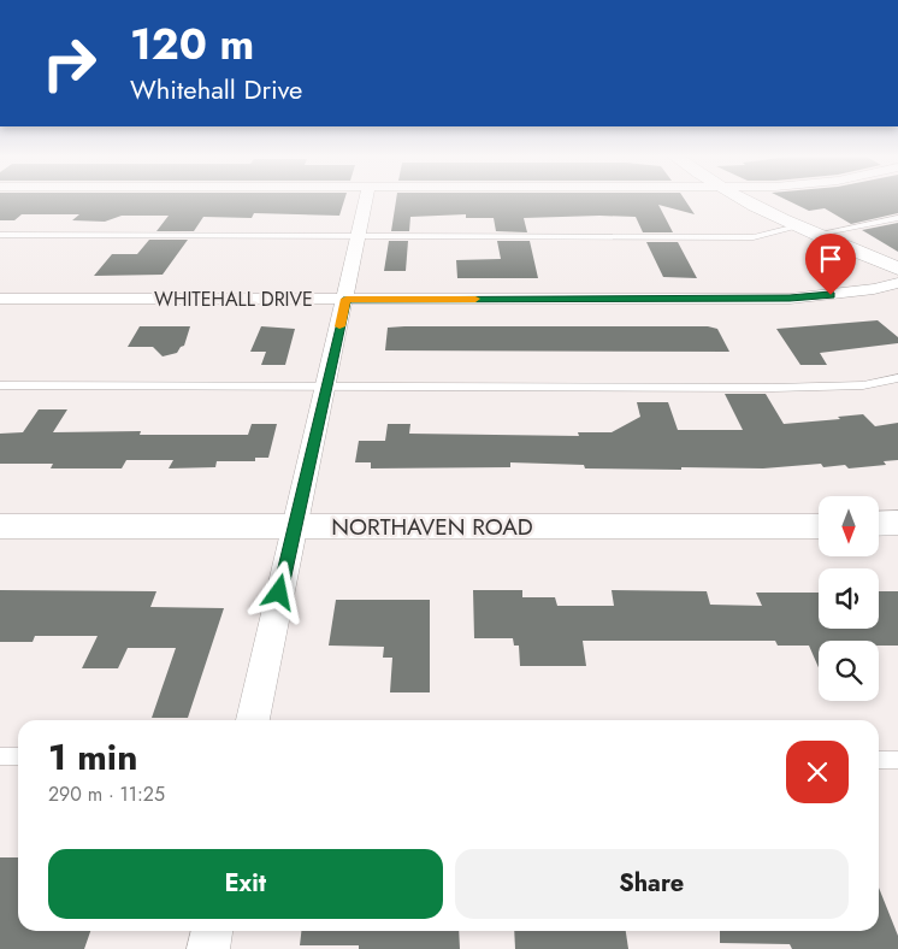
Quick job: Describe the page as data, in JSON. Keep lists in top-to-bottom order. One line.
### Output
{"streets":{"street":["WHITEHALL DRIVE","NORTHAVEN ROAD"]},"north":"bottom","page":{"turn":["120 m","Whitehall Drive"],"heading":["1 min","290 m · 11:25"],"buttons":["Exit","Share"]}}
